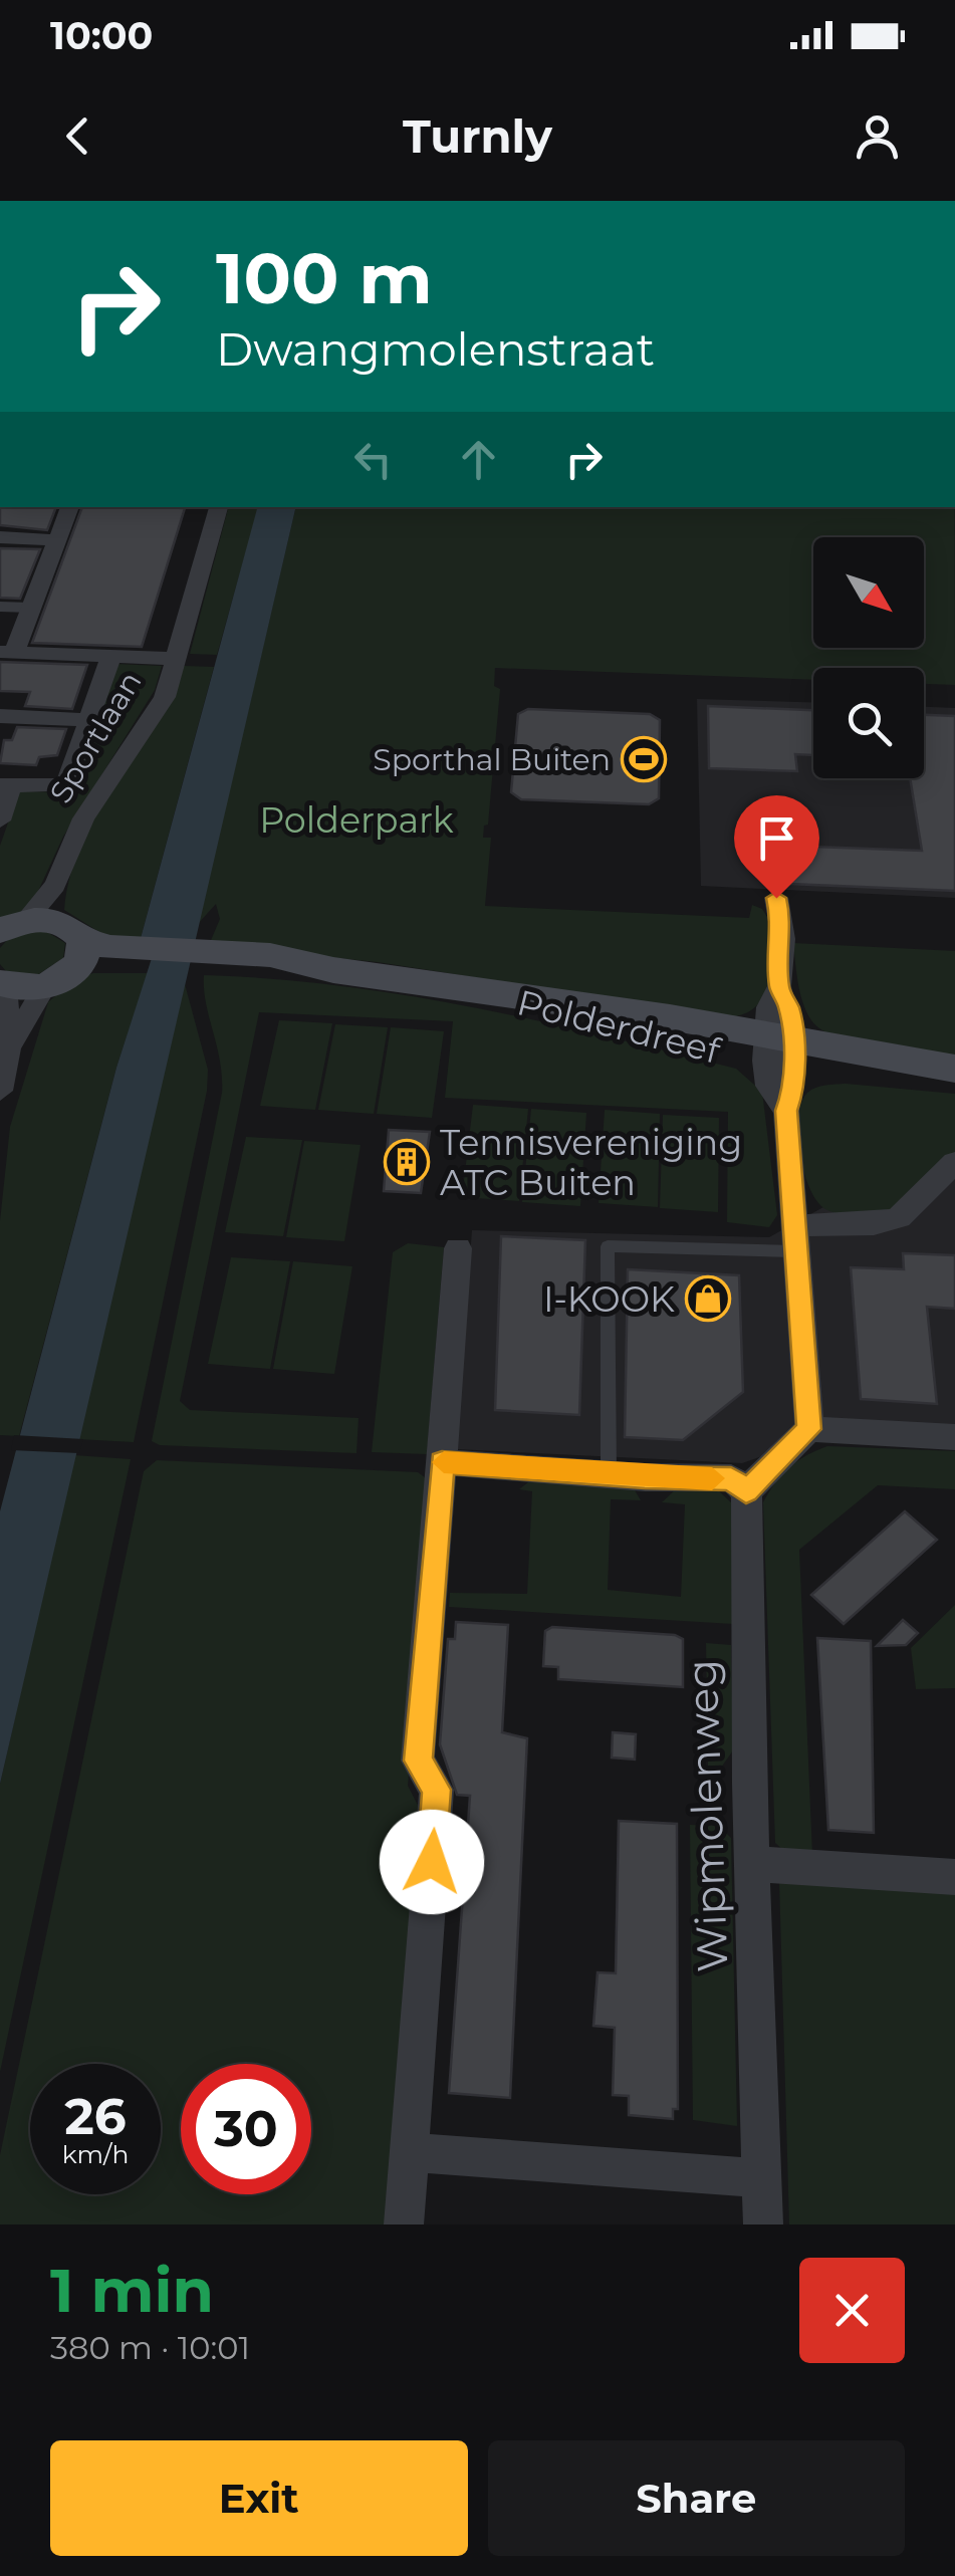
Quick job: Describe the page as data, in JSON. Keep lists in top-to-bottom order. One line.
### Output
{"streets":{"main road":["Polderdreef"],"street":["Sportlaan","Wipmolenweg"]},"parks":["Polderpark"],"places":{"sports":["Sporthal Buiten"],"building":["Tennisvereniging ATC Buiten"],"shop":["I-KOOK"]},"north":"bottom right","page":{"status":"10:00","header":"Turnly","turn":["100 m","Dwangmolenstraat"],"speed":"26 km/h","limit":"30","heading":["1 min","380 m · 10:01"],"buttons":["Exit","Share"]}}
